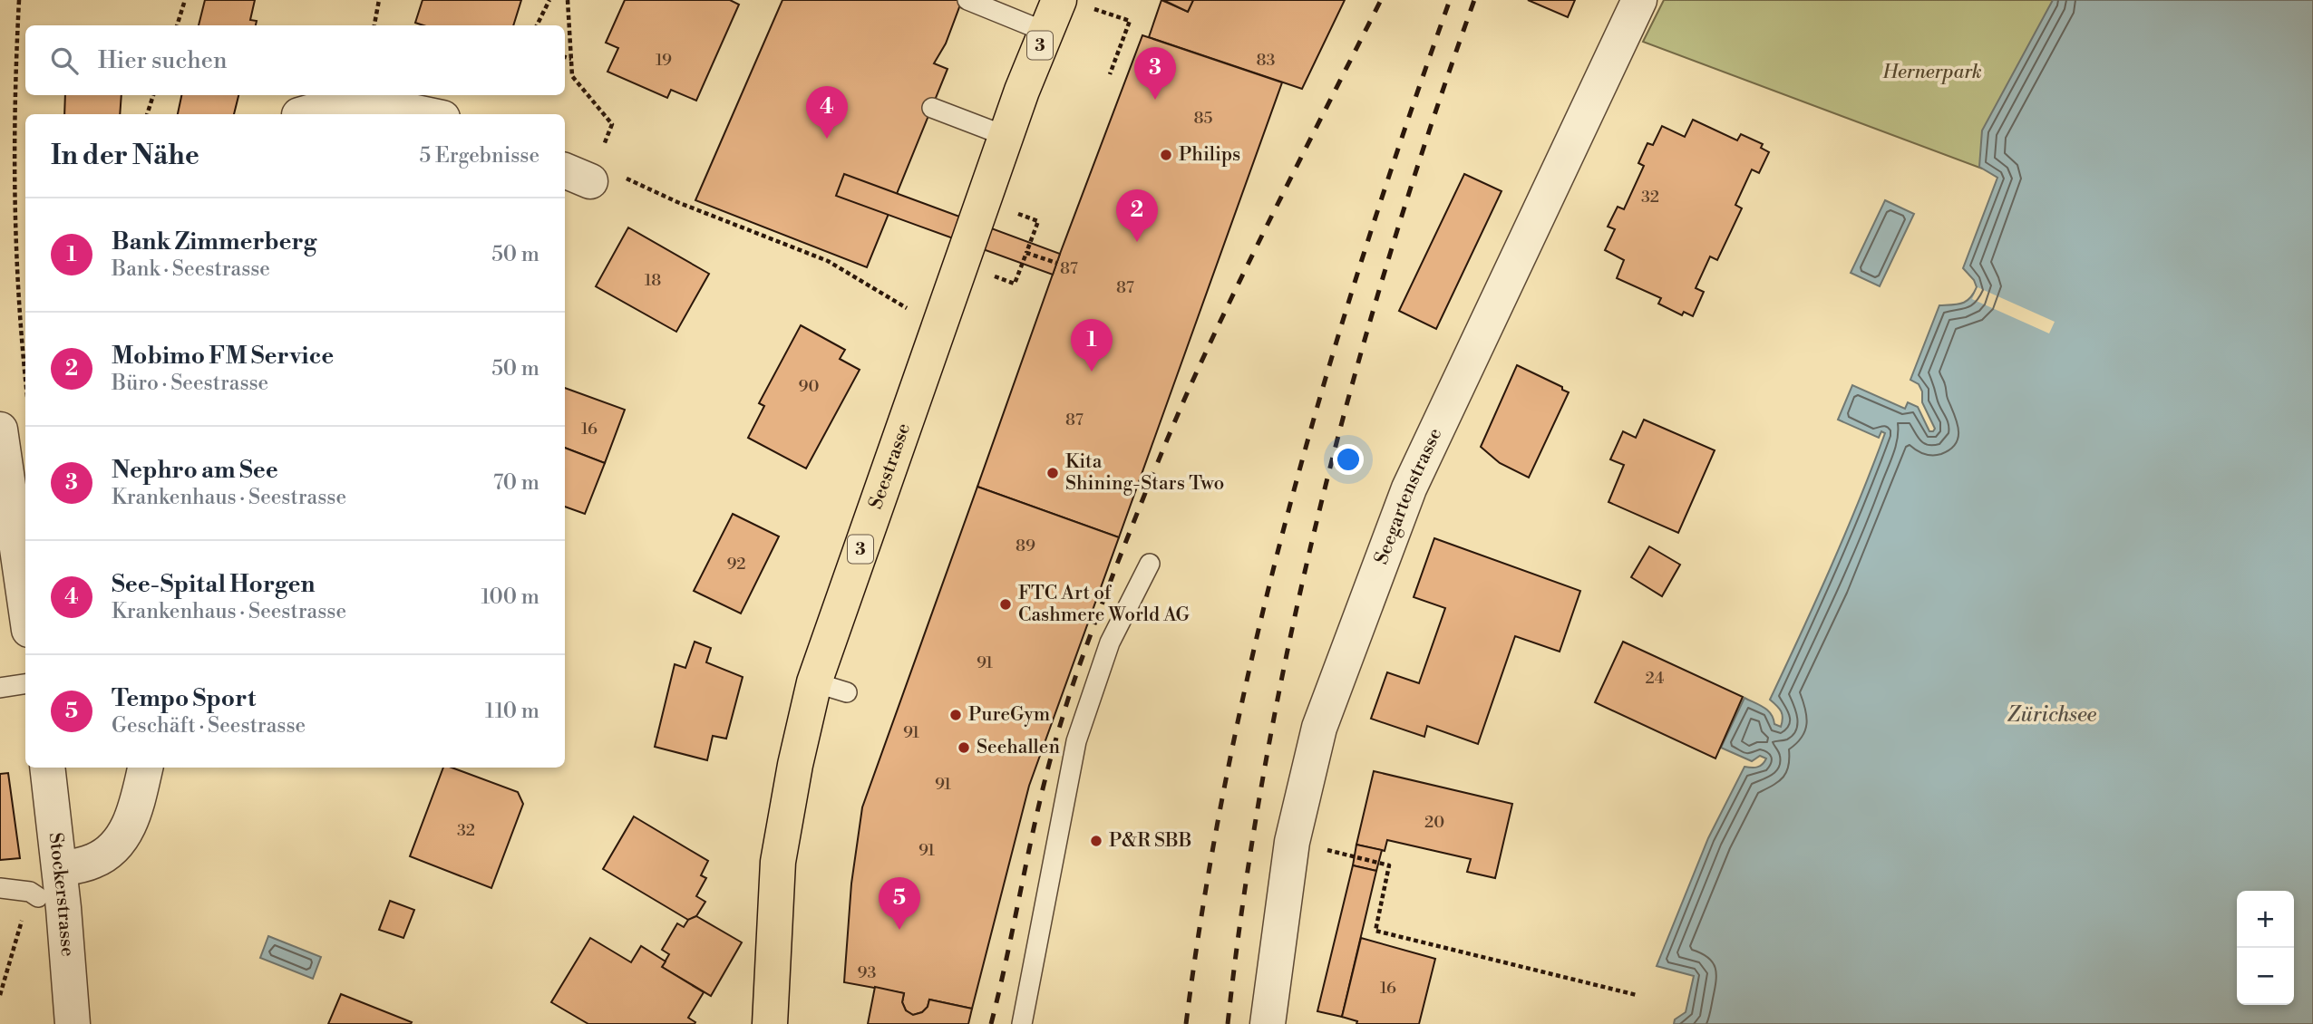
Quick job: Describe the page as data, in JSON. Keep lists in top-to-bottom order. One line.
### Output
{"streets":{"main road":["3","Seestrasse"],"street":["Seegartenstrasse","Stockerstrasse"]},"water":["Zürichsee"],"parks":["Hernerpark"],"places":["Philips","Kita Shining-Stars Two","FTC Art of Cashmere World AG","PureGym","Seehallen","P&R SBB"],"house_numbers":["19","83","85","32","87","18","87","90","87","16","89","92","91","24","91","91","20","32","91","93","16"],"page":{"search":"Hier suchen","pins":["3","4","2","1","5"],"heading":["In der Nähe","5 Ergebnisse"],"list":[{"mark":"1","name":"Bank Zimmerberg","note":"Bank · Seestrasse","value":"50 m"},{"mark":"2","name":"Mobimo FM Service","note":"Büro · Seestrasse","value":"50 m"},{"mark":"3","name":"Nephro am See","note":"Krankenhaus · Seestrasse","value":"70 m"},{"mark":"4","name":"See-Spital Horgen","note":"Krankenhaus · Seestrasse","value":"100 m"},{"mark":"5","name":"Tempo Sport","note":"Geschäft · Seestrasse","value":"110 m"}],"map_buttons":["+","−"]}}
